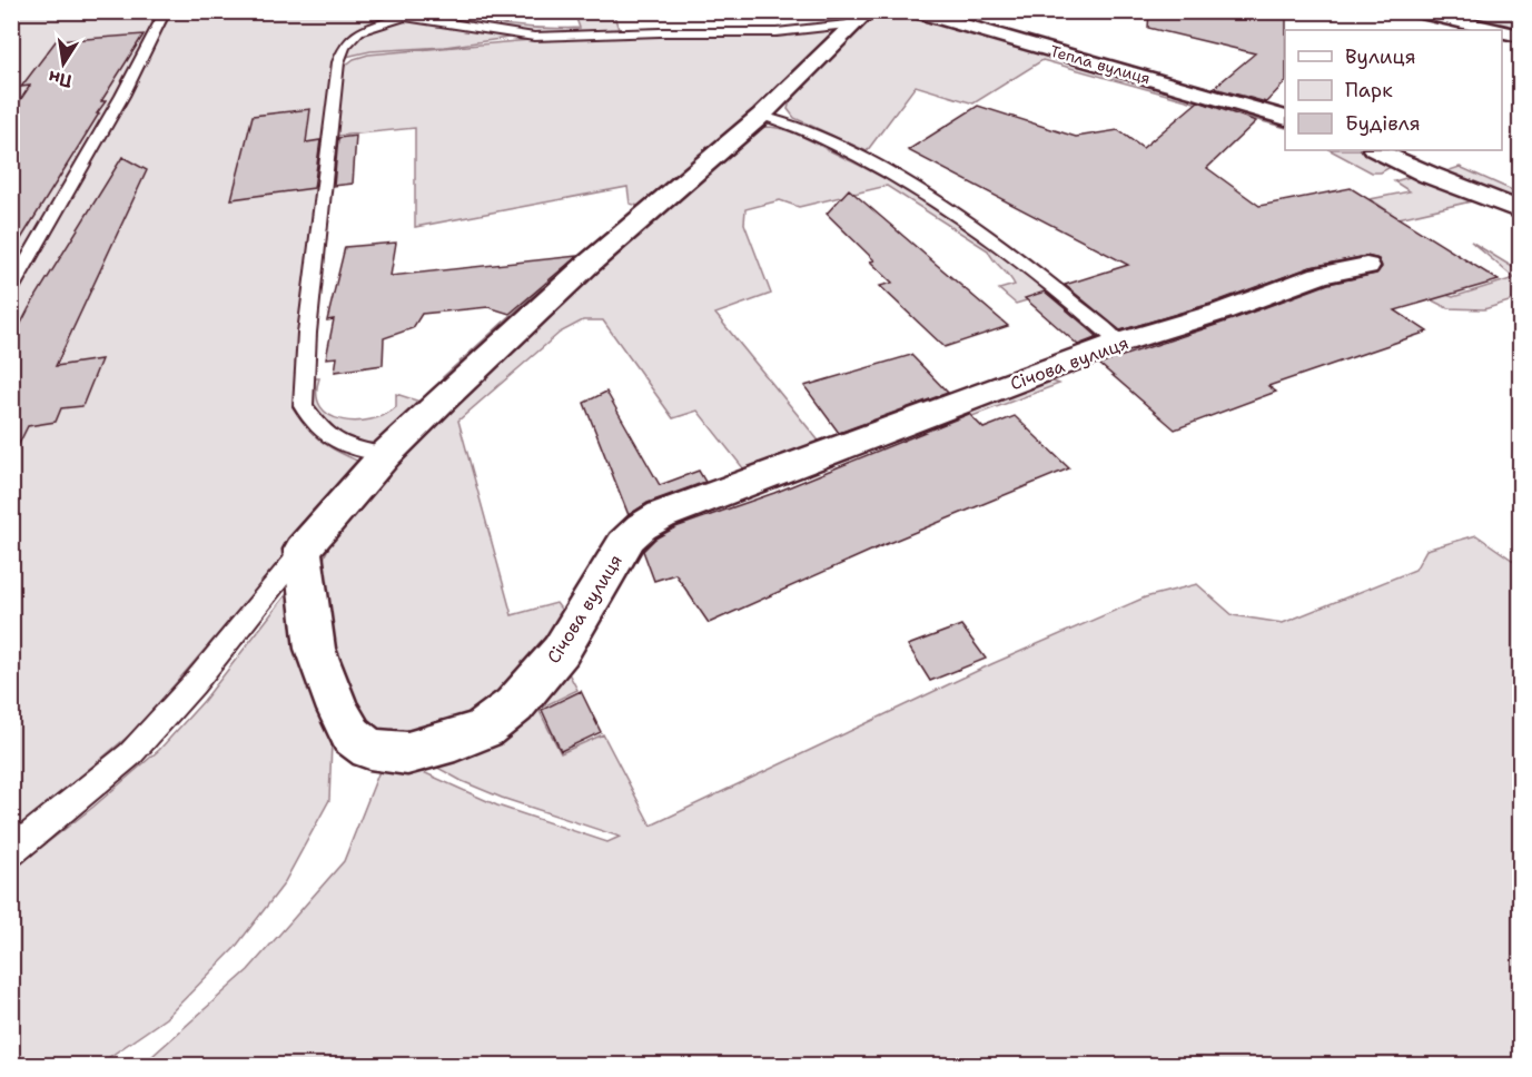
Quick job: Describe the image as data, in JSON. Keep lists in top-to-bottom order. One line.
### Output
{"streets":{"street":["Тепла вулиця","Січова вулиця"]},"legend":["Вулиця","Парк","Будівля"],"north":"bottom"}
